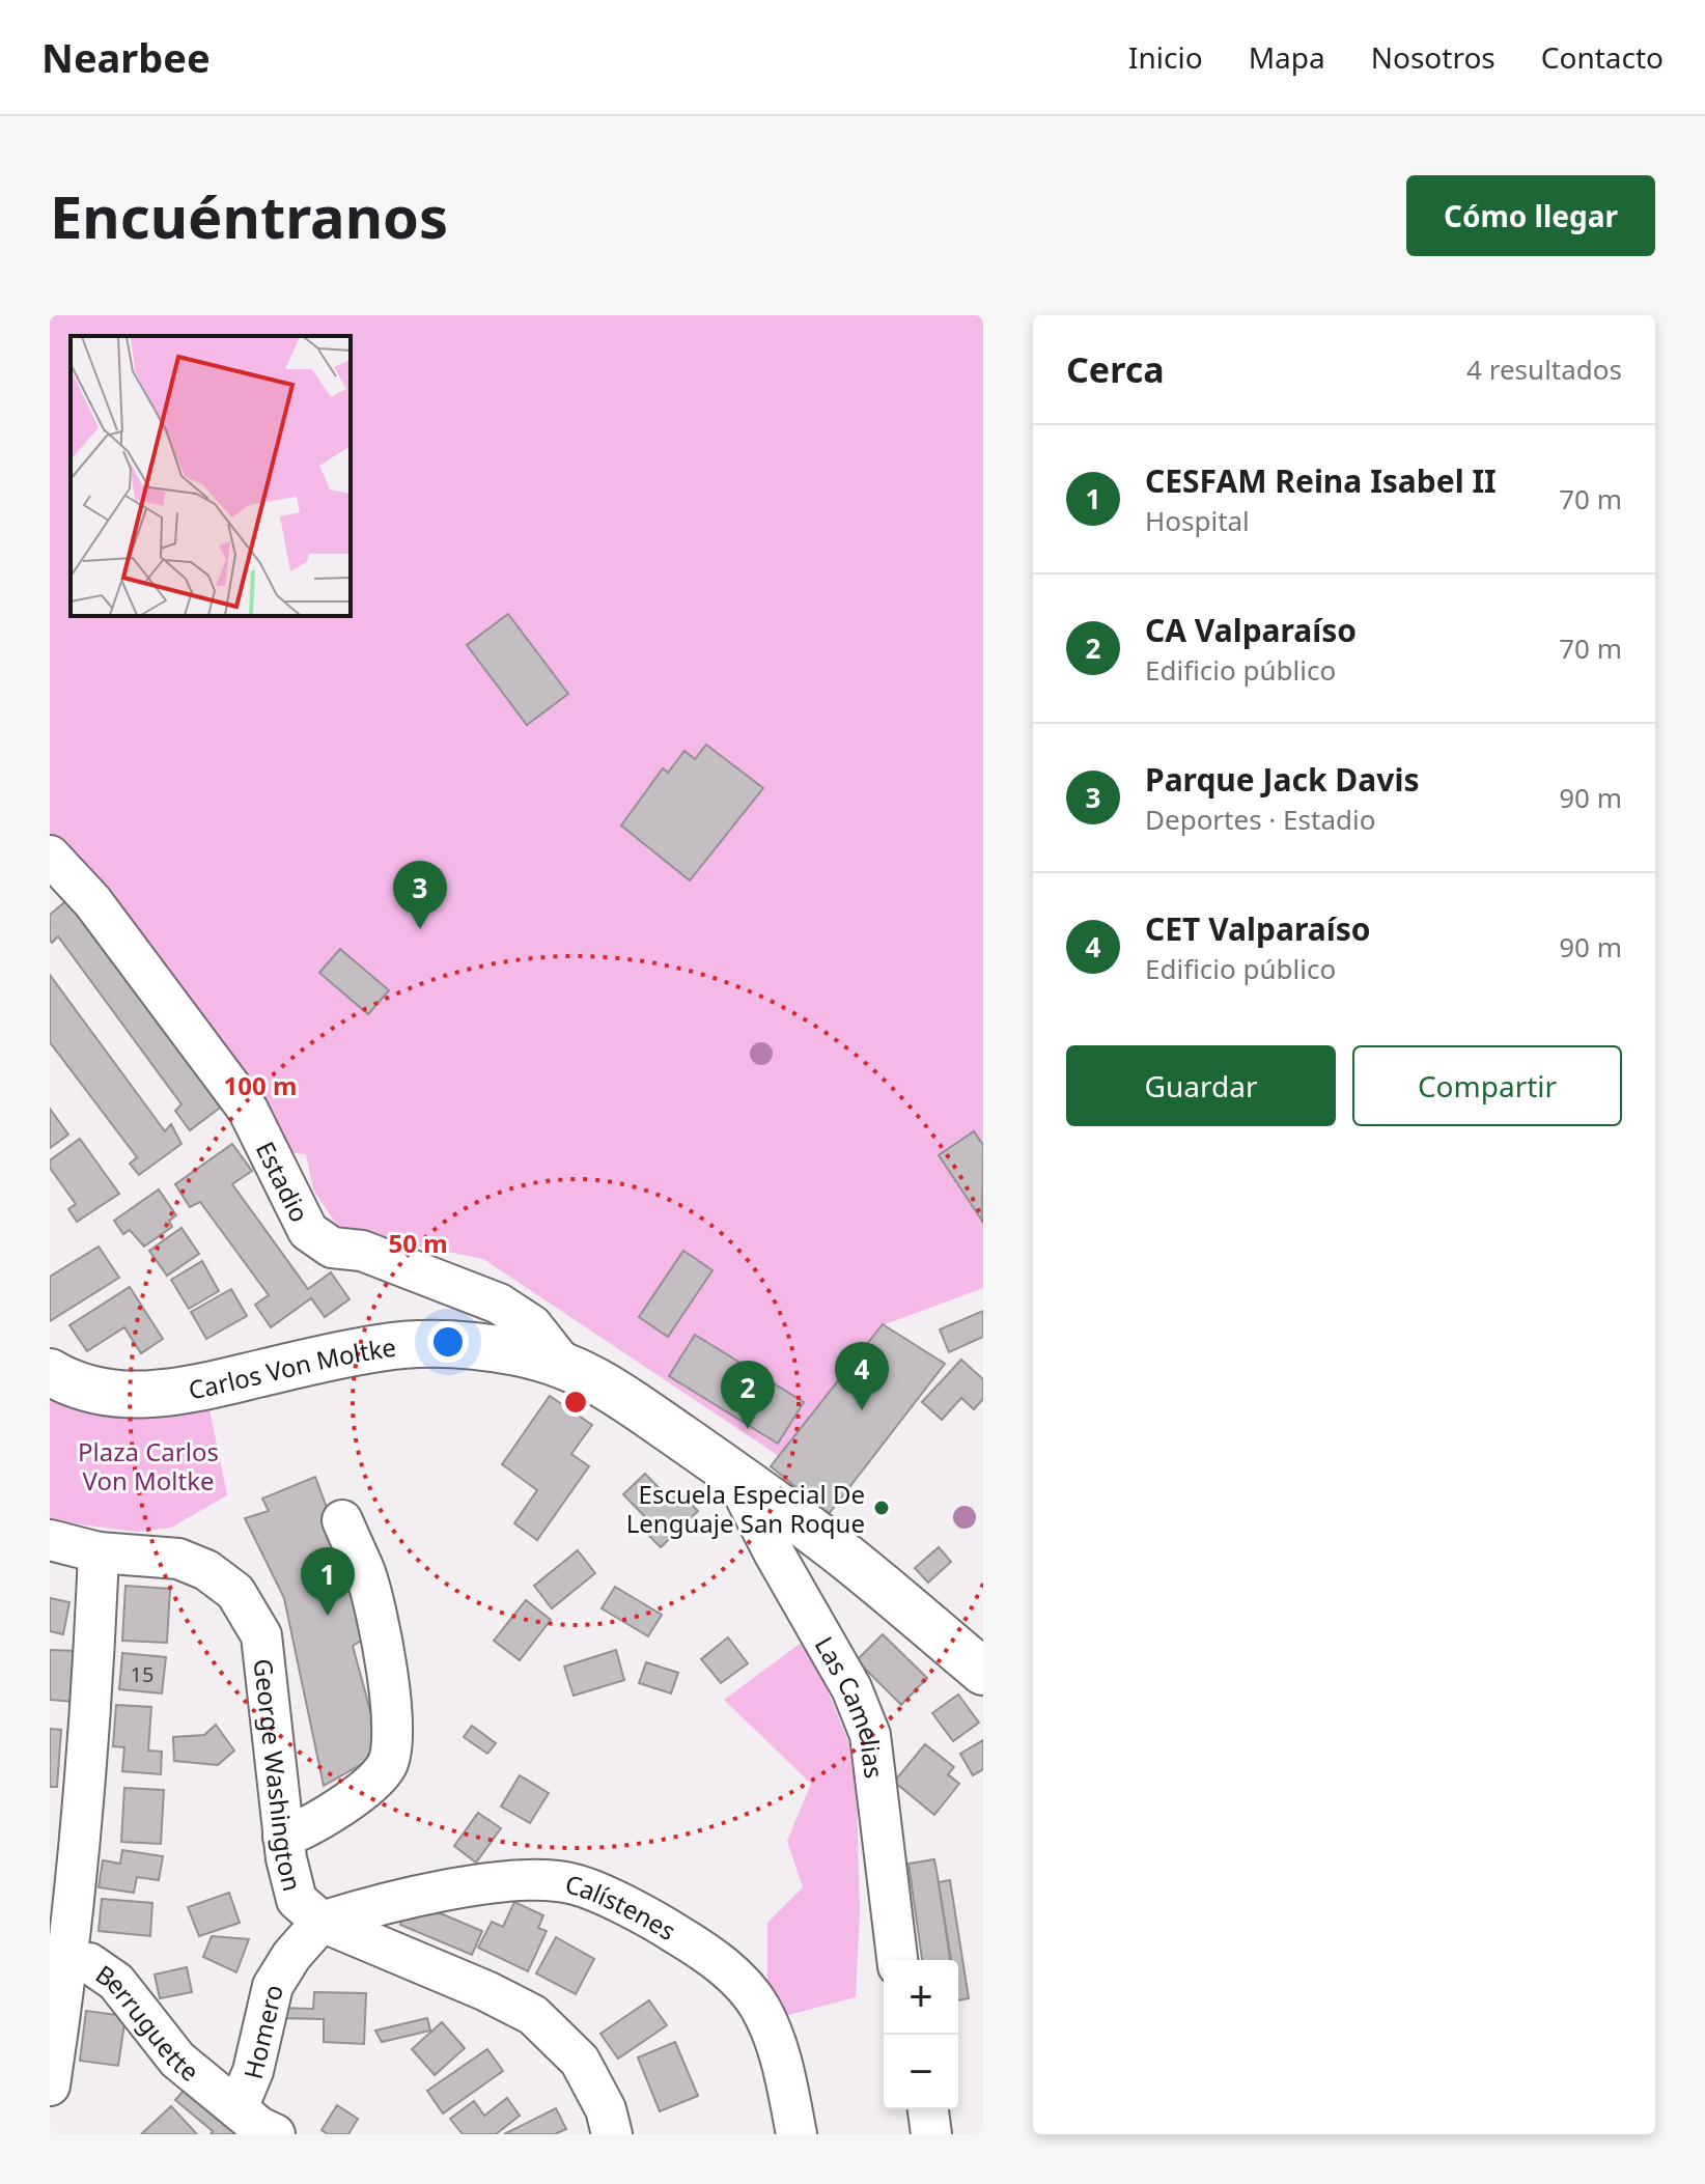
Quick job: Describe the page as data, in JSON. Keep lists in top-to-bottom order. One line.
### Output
{"streets":{"main road":["Carlos Von Moltke"],"street":["Estadio","Las Camelias","George Washington","Calístenes","Berruguette","Homero"]},"crossings":[["Estadio","Carlos Von Moltke"],["Carlos Von Moltke","Las Camelias"],["George Washington","Calístenes"],["George Washington","Homero"],["Calístenes","Homero"],["Berruguette","Homero"]],"parks":["Plaza Carlos Von Moltke"],"places":["Escuela Especial De Lenguaje San Roque"],"house_numbers":["15"],"page":{"header":"Nearbee","nav":["Inicio","Mapa","Nosotros","Contacto"],"buttons":["Cómo llegar",["Guardar","Compartir"]],"title":"Encuéntranos","heading":["Cerca","4 resultados"],"list":[{"mark":"1","name":"CESFAM Reina Isabel II","note":"Hospital","value":"70 m"},{"mark":"2","name":"CA Valparaíso","note":"Edificio público","value":"70 m"},{"mark":"3","name":"Parque Jack Davis","note":"Deportes · Estadio","value":"90 m"},{"mark":"4","name":"CET Valparaíso","note":"Edificio público","value":"90 m"}],"pins":["3","4","2","1"],"map_buttons":["+","−"]},"rings":["100 m","50 m"]}
